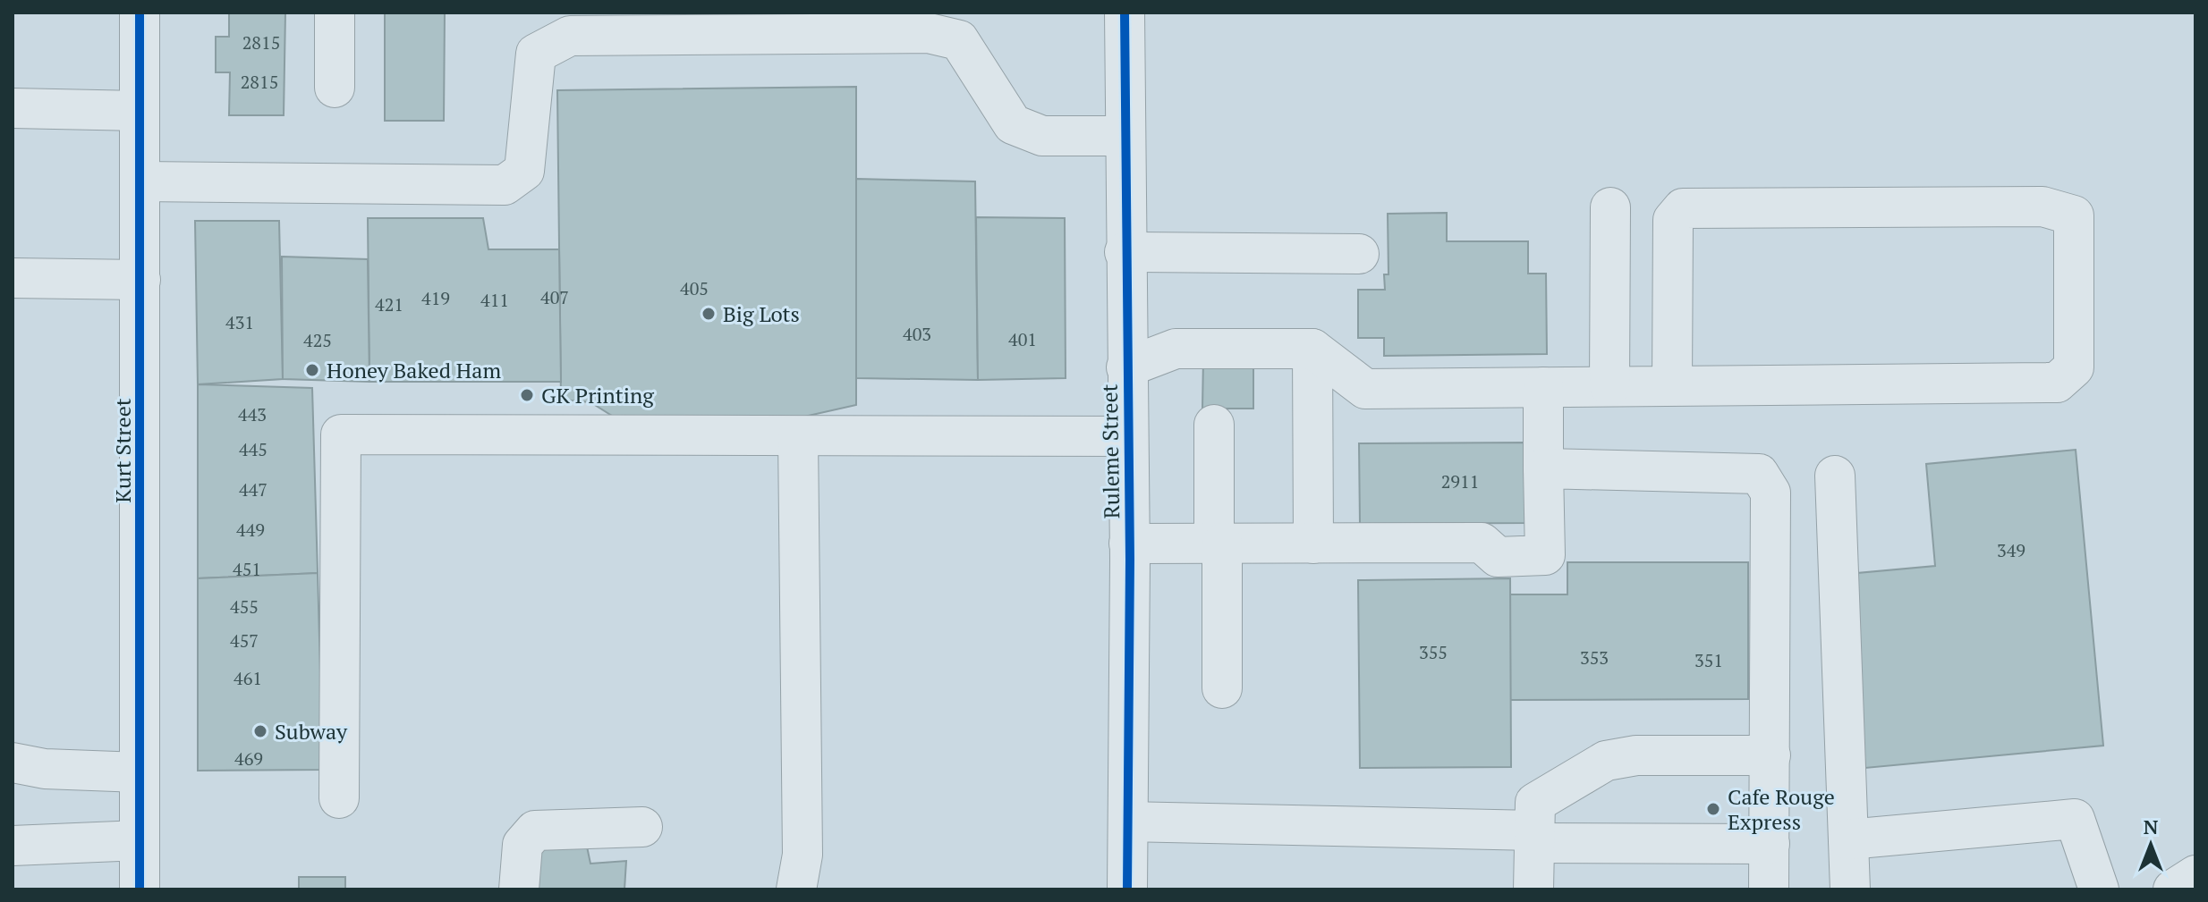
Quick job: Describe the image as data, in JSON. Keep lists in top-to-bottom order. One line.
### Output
{"streets":{"street":["Kurt Street","Ruleme Street"]},"places":["Big Lots","Honey Baked Ham","GK Printing","Subway","Cafe Rouge Express"],"house_numbers":["2815","2815","405","407","419","411","421","431","403","401","425","443","445","2911","447","449","349","451","455","457","355","353","351","461","469"],"north":"top"}
